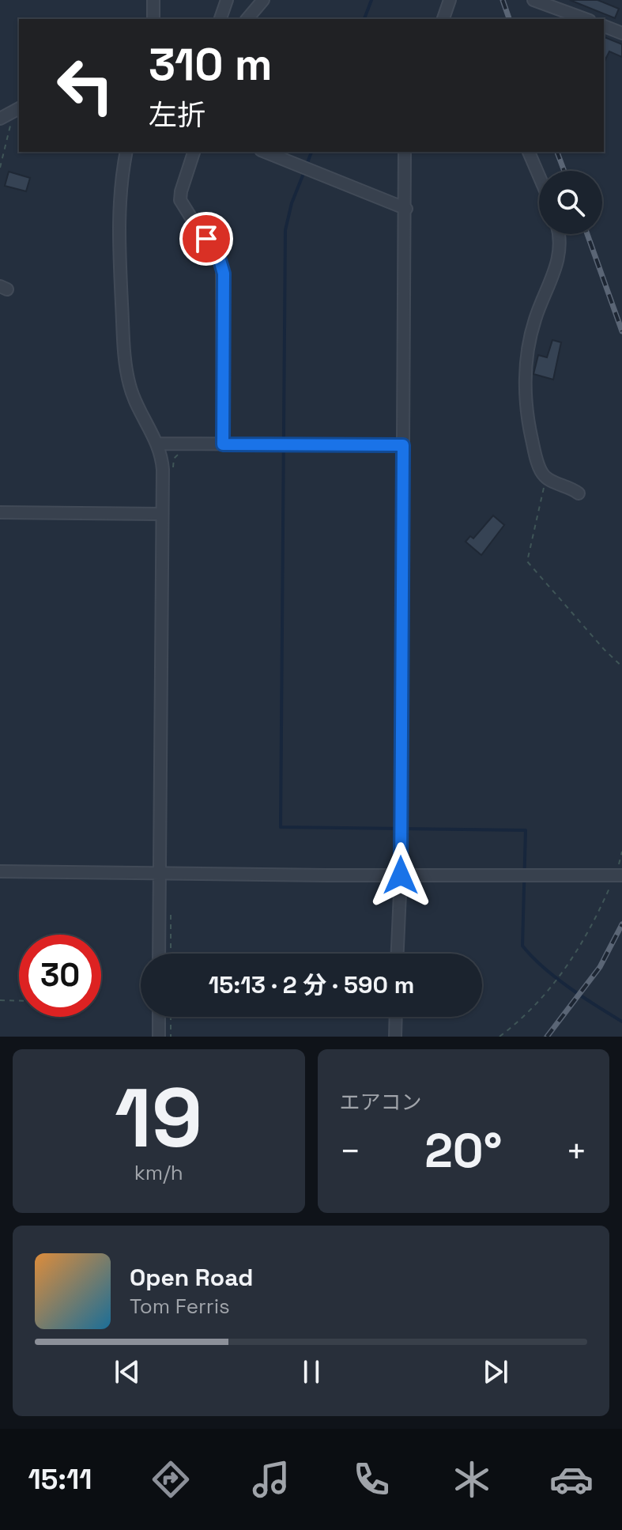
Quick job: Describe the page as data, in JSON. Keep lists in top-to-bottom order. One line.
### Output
{"page":{"turn":["310 m","左折"],"limit":"30","trip":"15:13 · 2 分 · 590 m","tile":[["19","km/h"],"エアコン"],"heat":["−","20°","+"],"song":["Open Road","Tom Ferris"],"tabs":"15:11"}}
